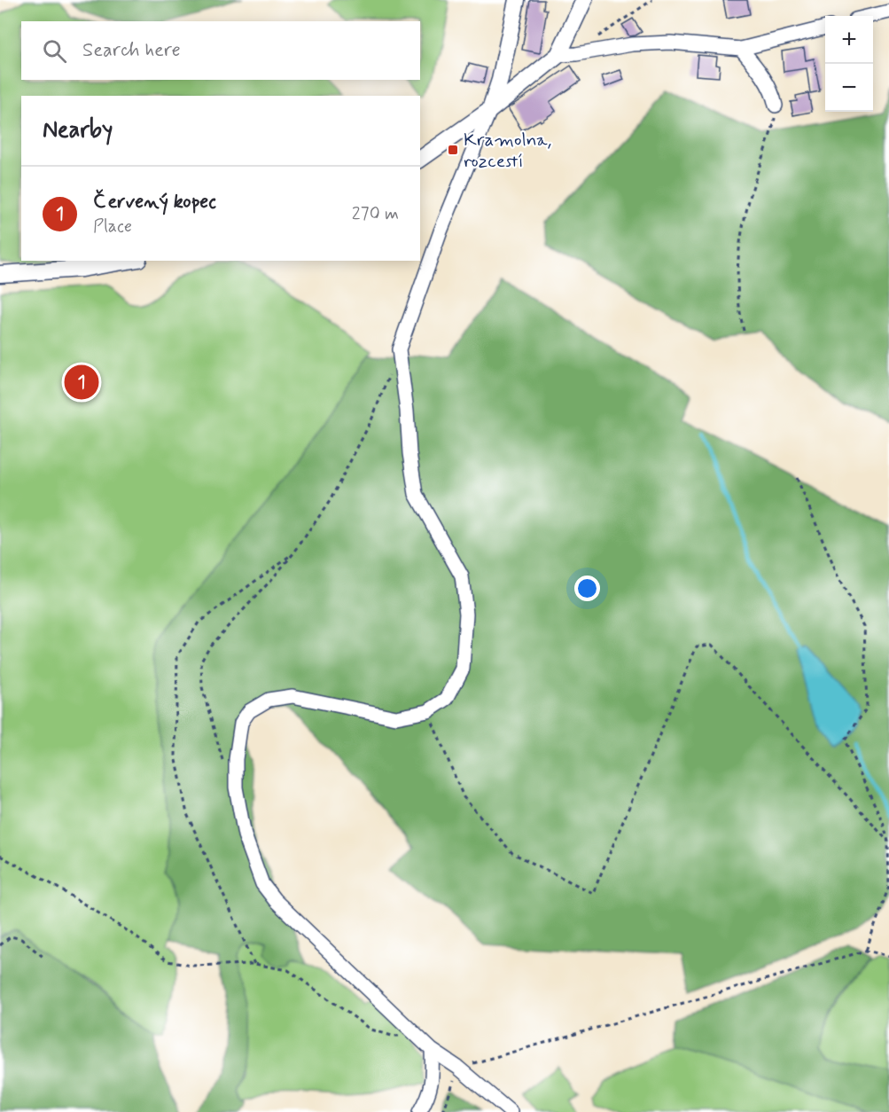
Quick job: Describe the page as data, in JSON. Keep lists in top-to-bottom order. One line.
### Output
{"places":{"transit":["Kramolna, rozcestí"]},"page":{"map_buttons":["+","−"],"search":"Search here","heading":"Nearby","list":[{"mark":"1","name":"Červený kopec","note":"Place","value":"270 m"}],"pins":"1"}}
